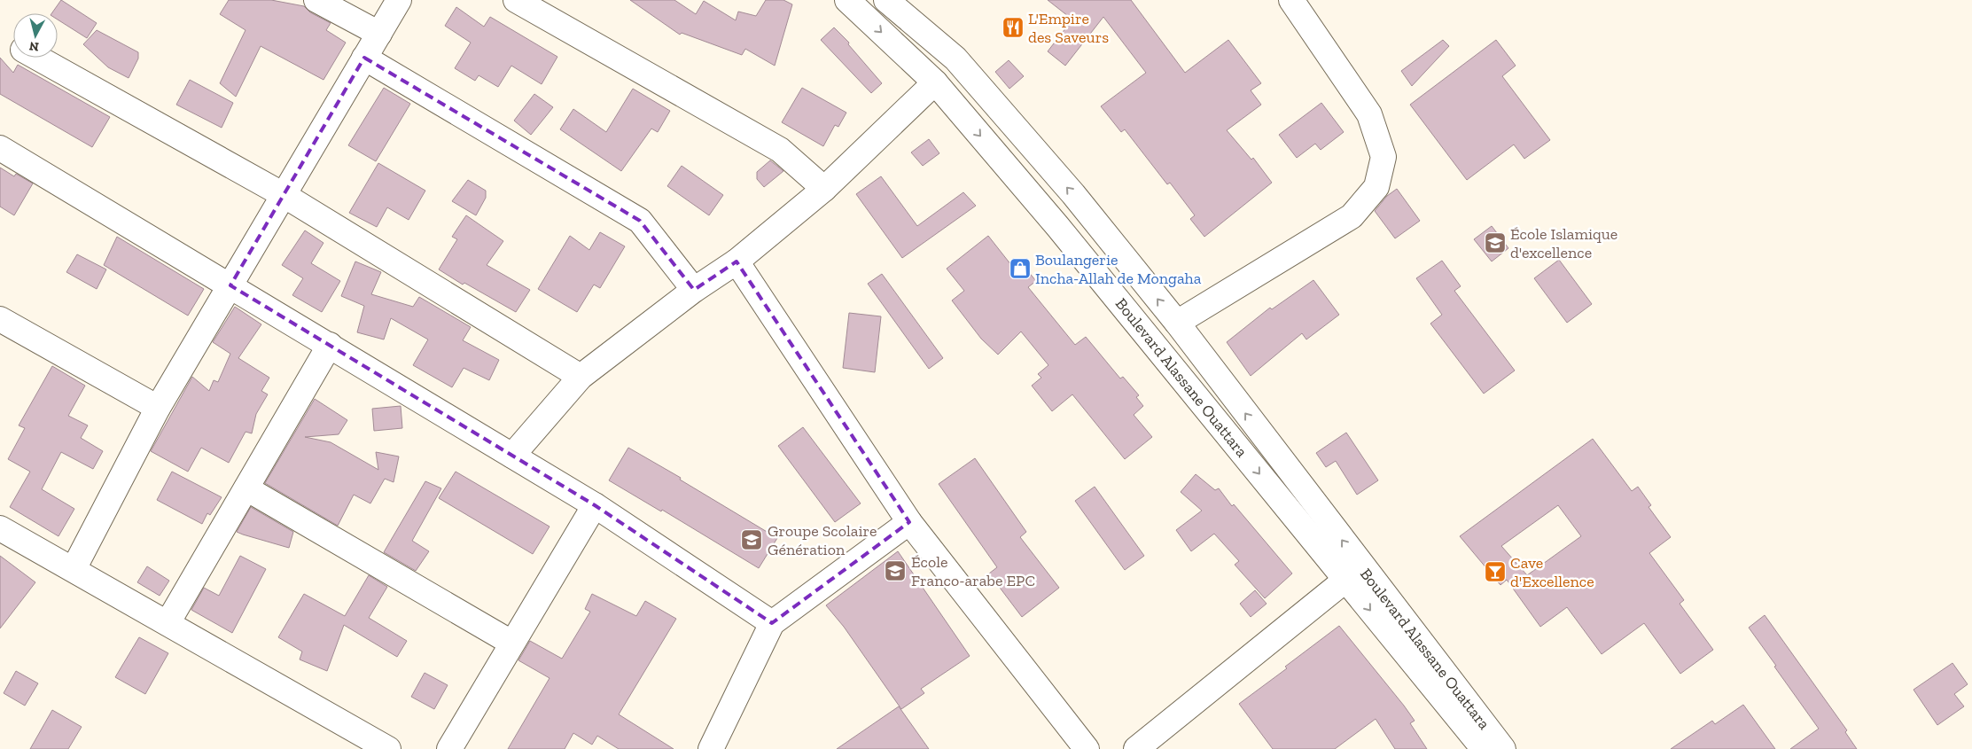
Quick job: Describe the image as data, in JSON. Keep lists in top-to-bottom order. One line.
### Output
{"streets":{"street":["Boulevard Alassane Ouattara"]},"places":{"restaurant":["L'Empire des Saveurs"],"school or university":["École Islamique d'excellence","Groupe Scolaire Génération","École Franco-arabe EPC"],"shop":["Boulangerie Incha-Allah de Mongaha"],"bar":["Cave d'Excellence"]},"north":"bottom"}
